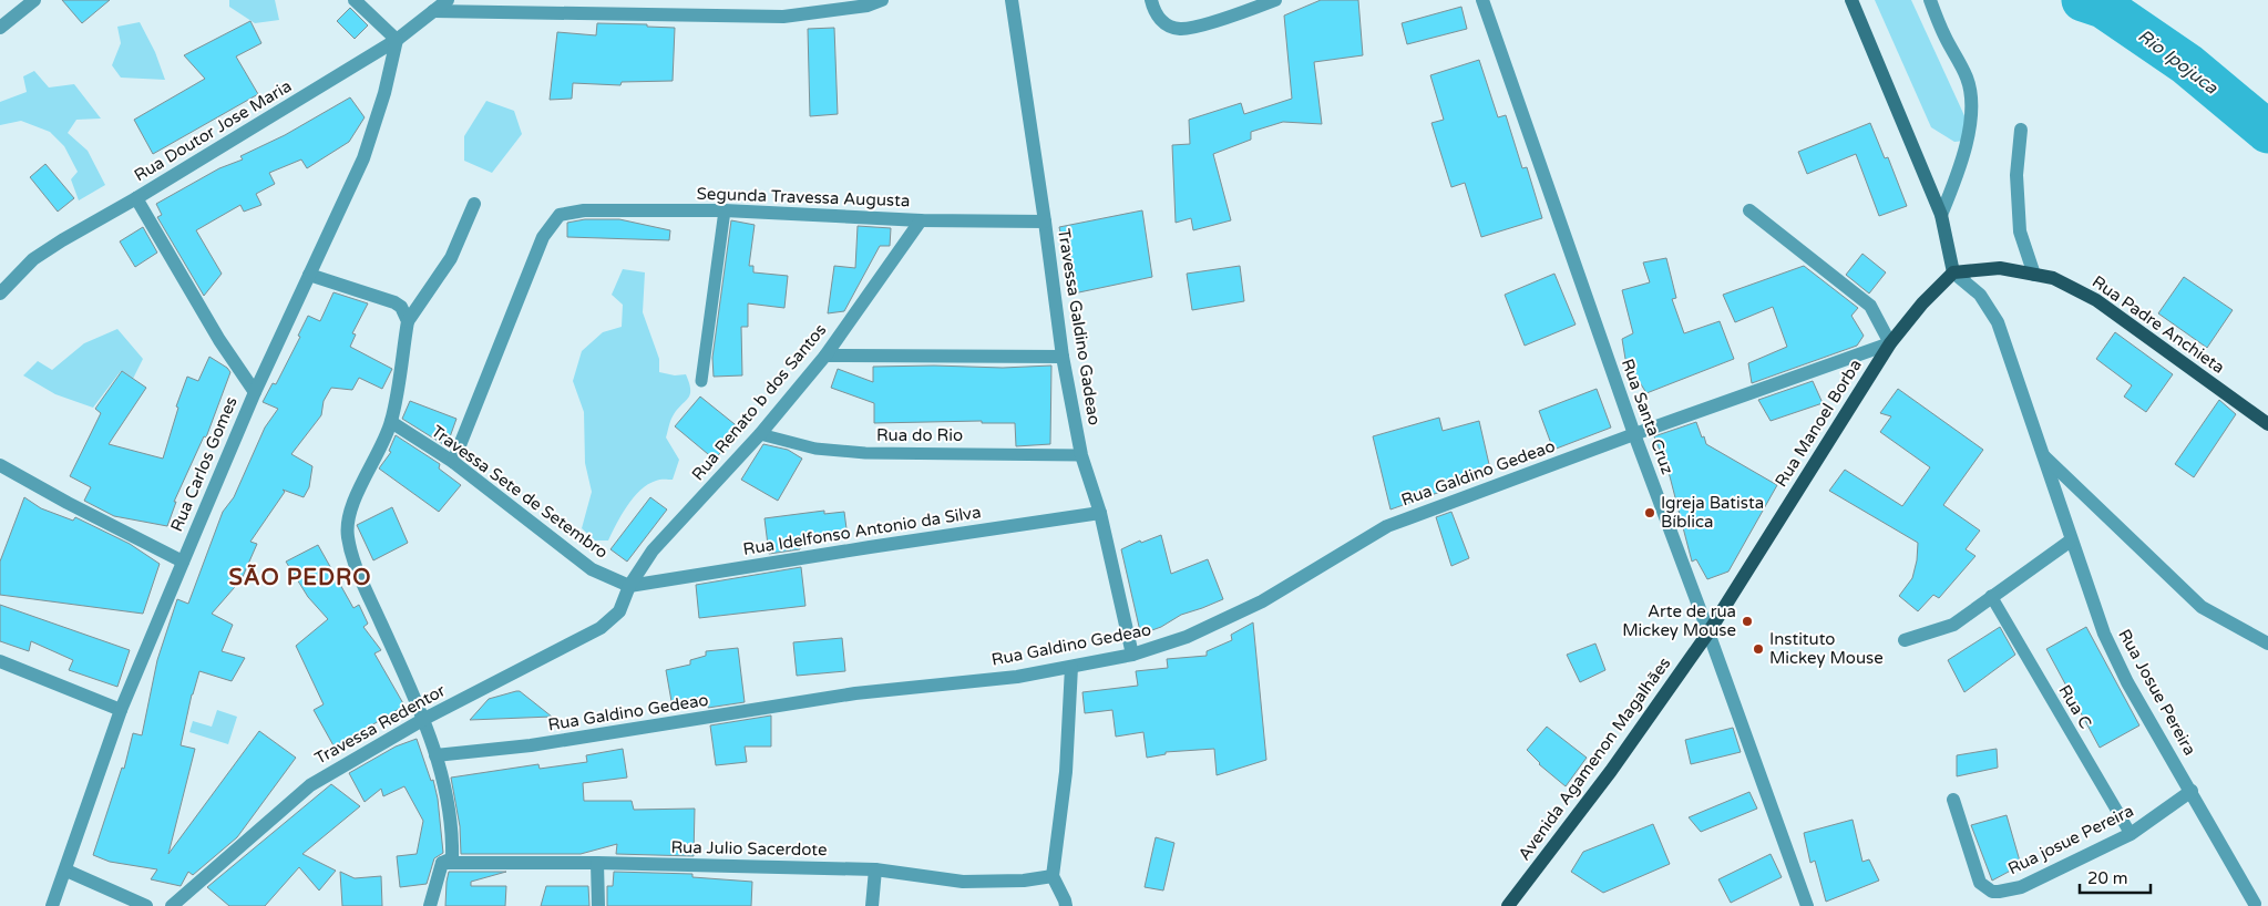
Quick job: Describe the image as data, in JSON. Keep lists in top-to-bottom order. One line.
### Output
{"streets":{"main road":["Rua Padre Anchieta","Rua Manoel Borba","Avenida Agamenon Magalhães"],"street":["Rua Doutor Jose Maria","Segunda Travessa Augusta","Travessa Galdino Gadeao","Rua Renato b dos Santos","Rua Santa Cruz","Rua Carlos Gomes","Rua Galdino Gedeao","Travessa Sete de Setembro","Rua Idelfonso Antonio da Silva","Rua Josue Pereira","Travessa Redentor","Rua josue Pereira","Rua Julio Sacerdote"],"lane":["Rua do Rio","Rua C"]},"crossings":[["Rua Doutor Jose Maria","Rua Carlos Gomes"],["Segunda Travessa Augusta","Travessa Galdino Gadeao"],["Segunda Travessa Augusta","Rua Renato b dos Santos"],["Segunda Travessa Augusta","Travessa Sete de Setembro"],["Rua Padre Anchieta","Rua Manoel Borba"],["Rua Padre Anchieta","Rua Josue Pereira"],["Travessa Galdino Gadeao","Rua do Rio"],["Travessa Galdino Gadeao","Rua Galdino Gedeao"],["Travessa Galdino Gadeao","Rua Idelfonso Antonio da Silva"],["Rua Renato b dos Santos","Rua do Rio"],["Rua Renato b dos Santos","Travessa Sete de Setembro"],["Rua Renato b dos Santos","Rua Idelfonso Antonio da Silva"],["Rua Renato b dos Santos","Travessa Redentor"],["Rua Santa Cruz","Rua Manoel Borba"],["Rua Santa Cruz","Rua Galdino Gedeao"],["Rua Santa Cruz","Avenida Agamenon Magalhães"],["Rua Manoel Borba","Rua Galdino Gedeao"],["Rua Manoel Borba","Rua Josue Pereira"],["Rua Manoel Borba","Avenida Agamenon Magalhães"],["Travessa Sete de Setembro","Rua Idelfonso Antonio da Silva"],["Rua Josue Pereira","Rua josue Pereira"],["Rua C","Rua josue Pereira"]],"districts":["SÃO PEDRO"],"water":["Rio Ipojuca"],"places":["Igreja Batista Bíblica","Arte de rua Mickey Mouse","Instituto Mickey Mouse"],"scale_bar":"20 m"}
